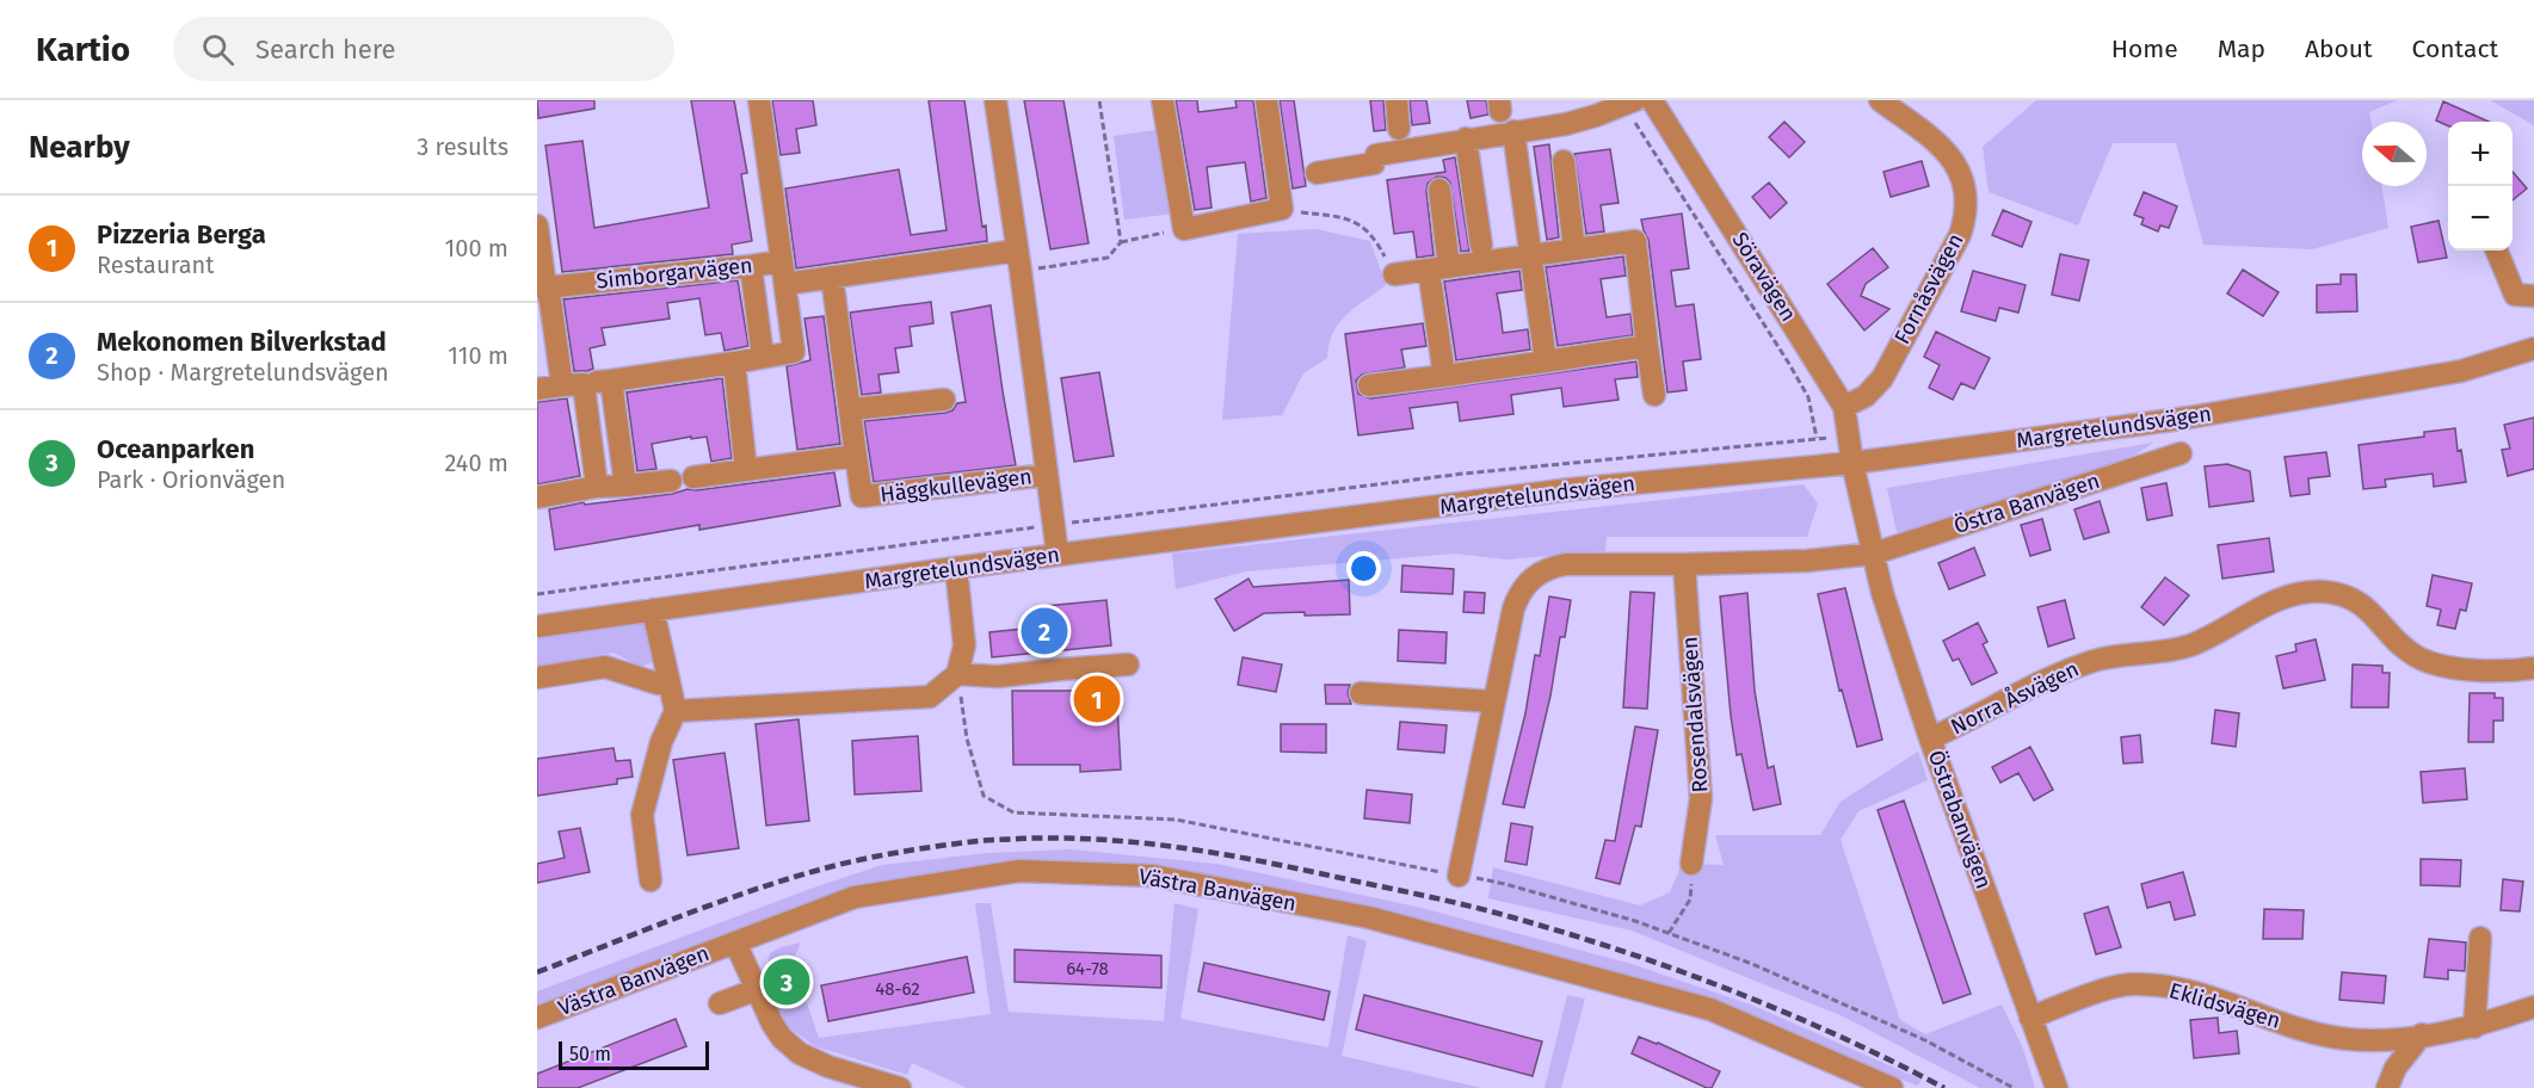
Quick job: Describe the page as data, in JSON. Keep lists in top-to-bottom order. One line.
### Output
{"streets":{"street":["Simborgarvägen","Söravägen","Fornåsvägen","Margretelundsvägen","Häggkullevägen","Östra Banvägen","Norra Åsvägen","Rosendalsvägen","Östrabanvägen","Västra Banvägen","Eklidsvägen"]},"crossings":[["Söravägen","Fornåsvägen"],["Söravägen","Margretelundsvägen"],["Söravägen","Östrabanvägen"],["Margretelundsvägen","Häggkullevägen"],["Margretelundsvägen","Östrabanvägen"],["Östra Banvägen","Östrabanvägen"],["Norra Åsvägen","Östrabanvägen"],["Östrabanvägen","Eklidsvägen"]],"house_numbers":["64-78","48-62"],"scale_bar":"50 m","north":"left","page":{"header":"Kartio","search":"Search here","nav":["Home","Map","About","Contact"],"heading":["Nearby","3 results"],"map_buttons":["+","−"],"list":[{"mark":"1","name":"Pizzeria Berga","note":"Restaurant","value":"100 m"},{"mark":"2","name":"Mekonomen Bilverkstad","note":"Shop · Margretelundsvägen","value":"110 m"},{"mark":"3","name":"Oceanparken","note":"Park · Orionvägen","value":"240 m"}],"pins":["2","1","3"],"scale":"50 m"}}
